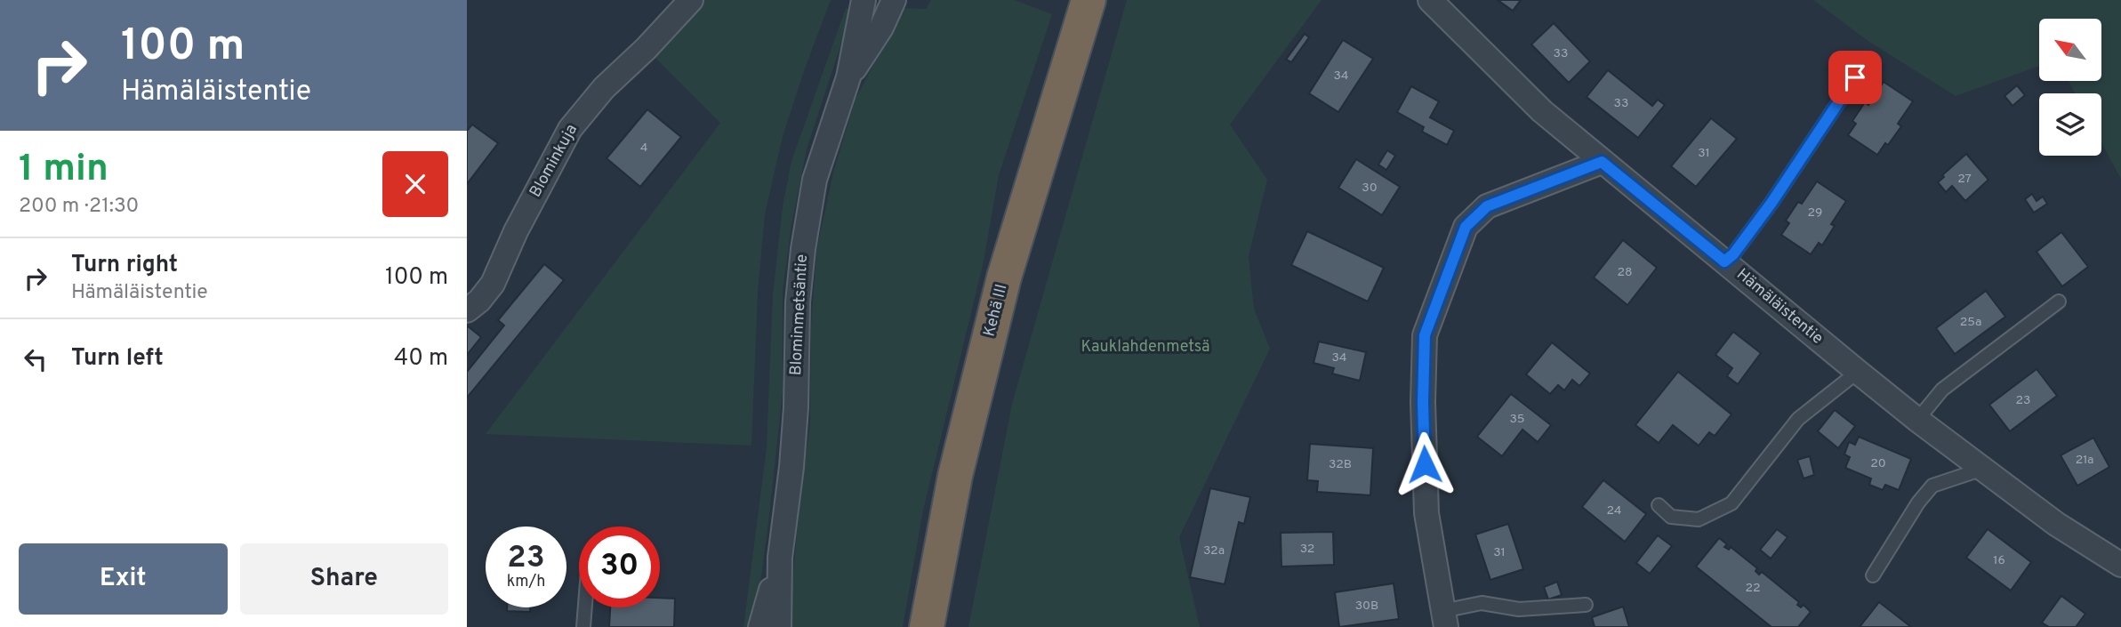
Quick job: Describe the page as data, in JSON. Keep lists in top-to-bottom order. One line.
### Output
{"streets":{"highway":["Kehä III"],"street":["Blominkuja","Hämäläistentie","Blominmetsäntie"]},"parks":["Kauklahdenmetsä"],"house_numbers":["33","34","33","4","31","27","30","29","28","25a","34","23","35","21a","20","32B","24","32","32a","31","16","22","30B"],"north":"top left","page":{"turn":["100 m","Hämäläistentie"],"heading":["1 min","200 m · 21:30"],"list":[{"name":"Turn right","note":"Hämäläistentie","value":"100 m"},{"name":"Turn left","value":"40 m"}],"speed":"23 km/h","limit":"30","buttons":["Exit","Share"]}}
